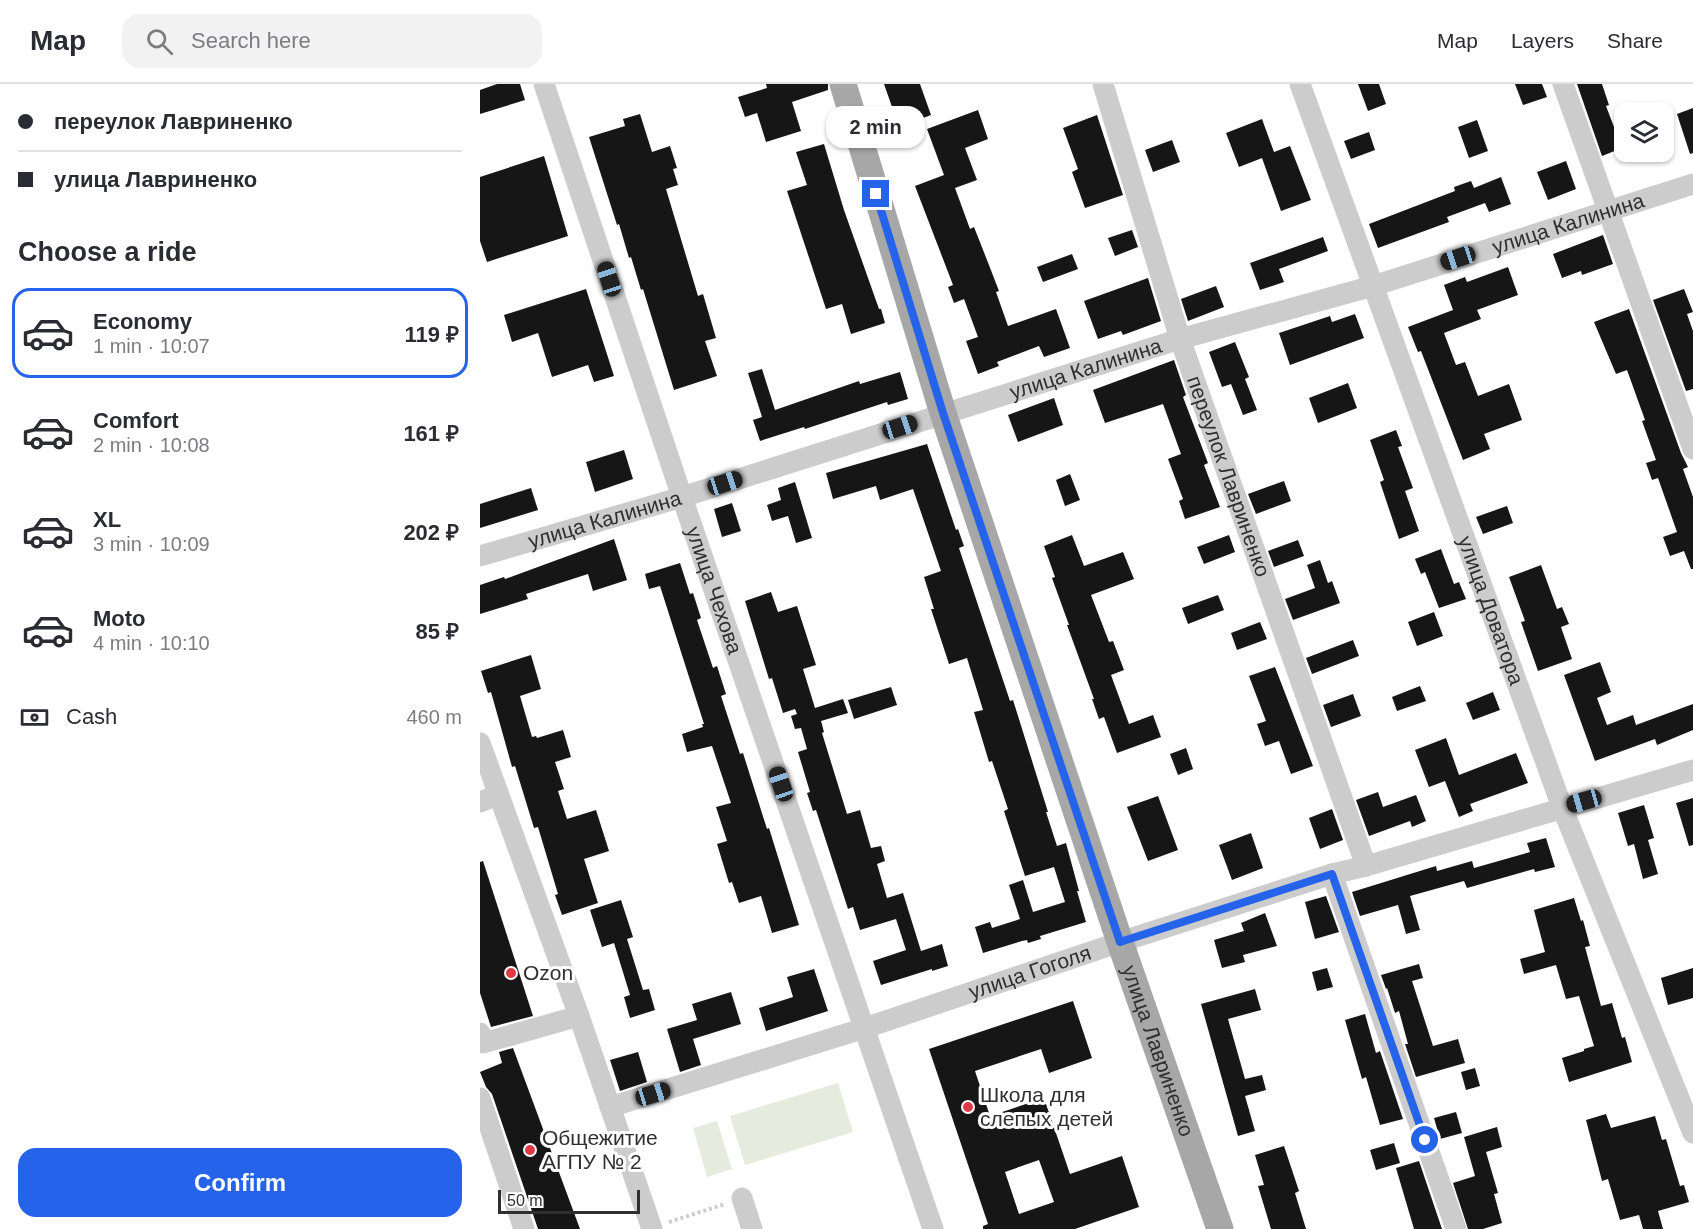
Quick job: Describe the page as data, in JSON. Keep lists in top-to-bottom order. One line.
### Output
{"streets":{"main road":["улица Лавриненко"],"street":["улица Калинина","переулок Лавриненко","улица Чехова","улица Доватора","улица Гоголя"]},"crossings":[["улица Калинина","переулок Лавриненко"],["улица Калинина","улица Чехова"],["улица Калинина","улица Доватора"],["улица Калинина","улица Лавриненко"],["переулок Лавриненко","улица Гоголя"],["улица Чехова","улица Гоголя"],["улица Доватора","улица Гоголя"],["улица Гоголя","улица Лавриненко"]],"places":["Ozon","Школа для слепых детей","Общежитие АГПУ № 2"],"scale_bar":"50 m","page":{"header":"Map","search":"Search here","nav":["Map","Layers","Share"],"banner":["переулок Лавриненко","улица Лавриненко"],"bubble":"2 min","heading":"Choose a ride","list":[{"name":"Economy","note":"1 min · 10:07","value":"119 ₽"},{"name":"Comfort","note":"2 min · 10:08","value":"161 ₽"},{"name":"XL","note":"3 min · 10:09","value":"202 ₽"},{"name":"Moto","note":"4 min · 10:10","value":"85 ₽"}],"pay":["Cash","460 m"],"buttons":"Confirm","scale":"50 m"}}
